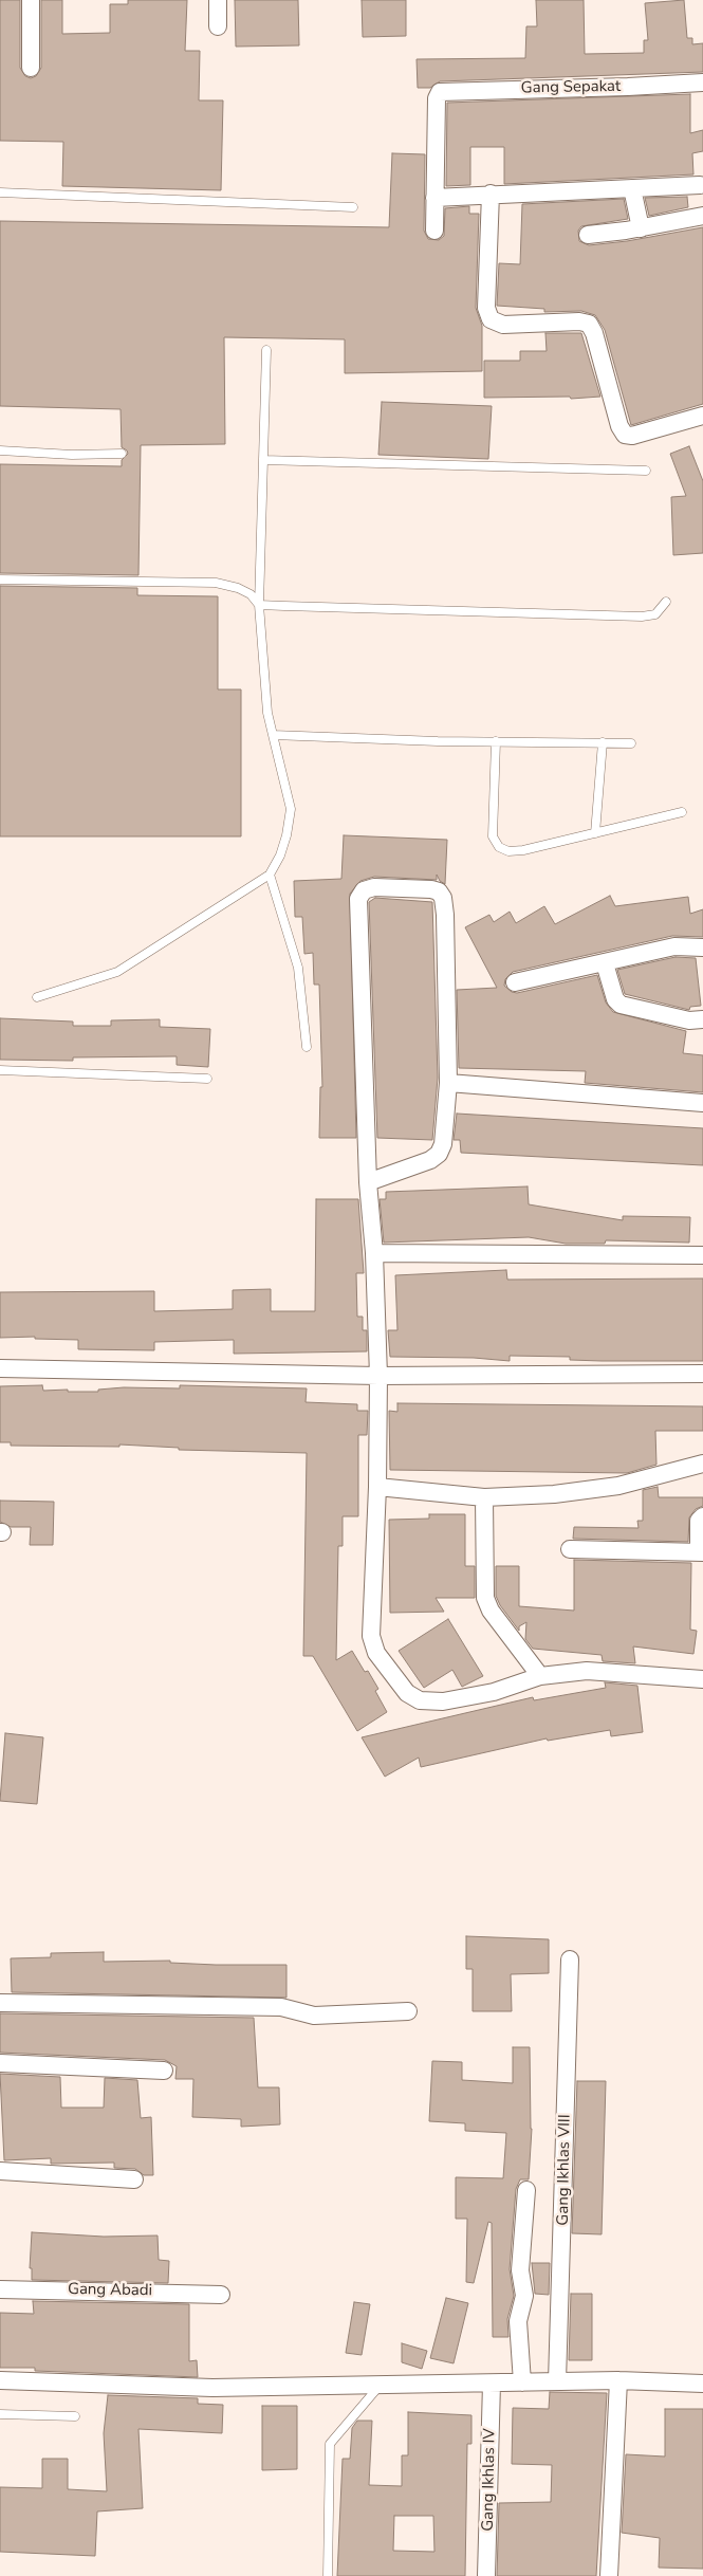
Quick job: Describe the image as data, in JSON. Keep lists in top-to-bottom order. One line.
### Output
{"streets":{"street":["Gang Sepakat","Gang Ikhlas VIII","Gang Abadi","Gang Ikhlas IV"]}}
